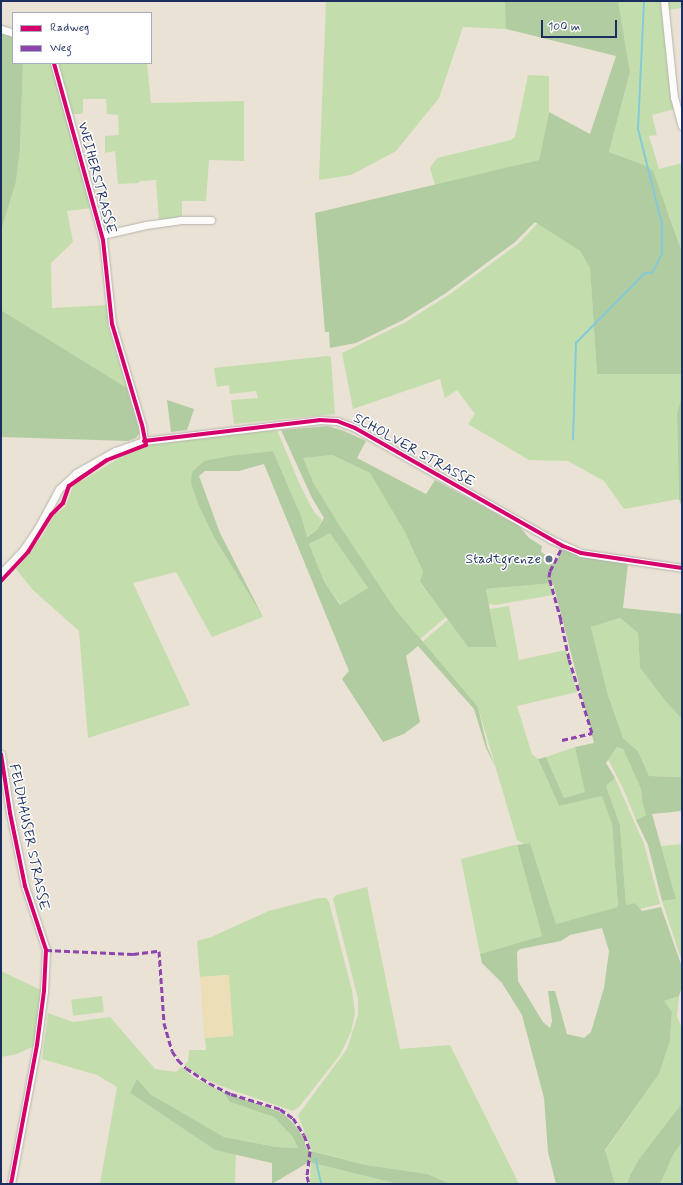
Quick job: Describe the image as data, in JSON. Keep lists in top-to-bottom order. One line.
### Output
{"streets":{"street":["WEIHERSTRASSE","SCHOLVER STRASSE","FELDHAUSER STRASSE"]},"crossings":[["WEIHERSTRASSE","SCHOLVER STRASSE"]],"places":["Stadtgrenze"],"legend":["Radweg","Weg"],"scale_bar":"100 m"}
